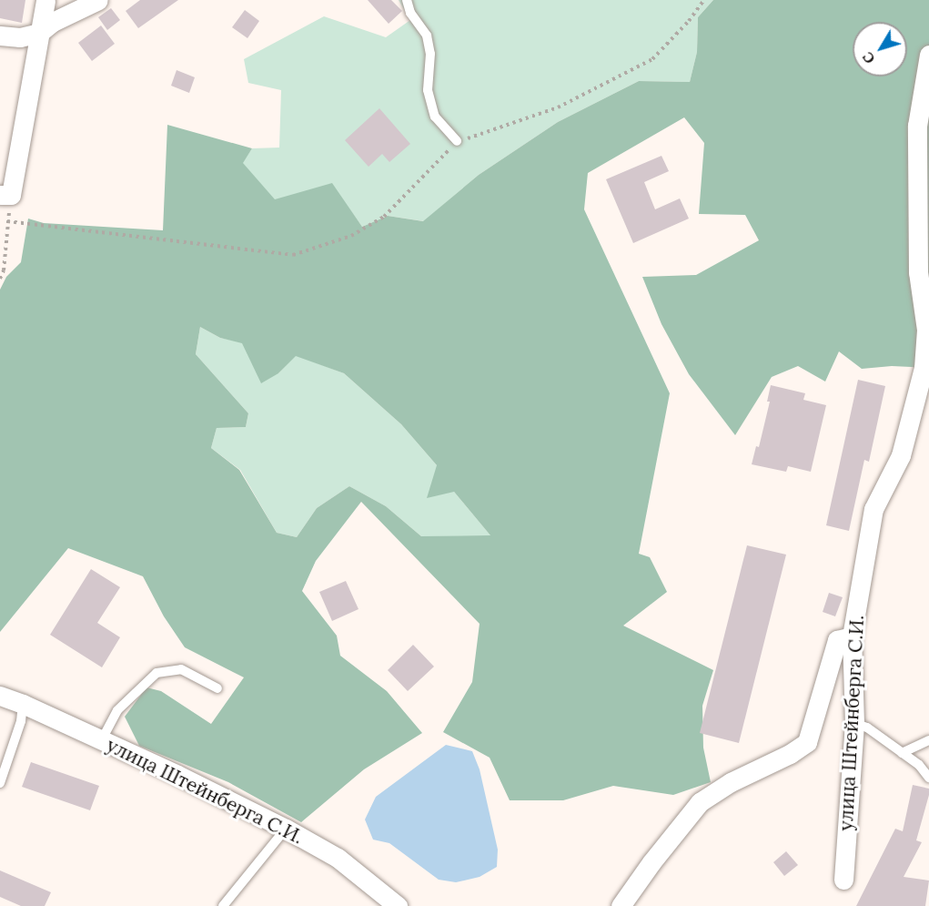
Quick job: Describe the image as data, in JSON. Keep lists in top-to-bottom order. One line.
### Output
{"streets":{"street":["улица Штейнберга С.И."]},"north":"bottom left"}
